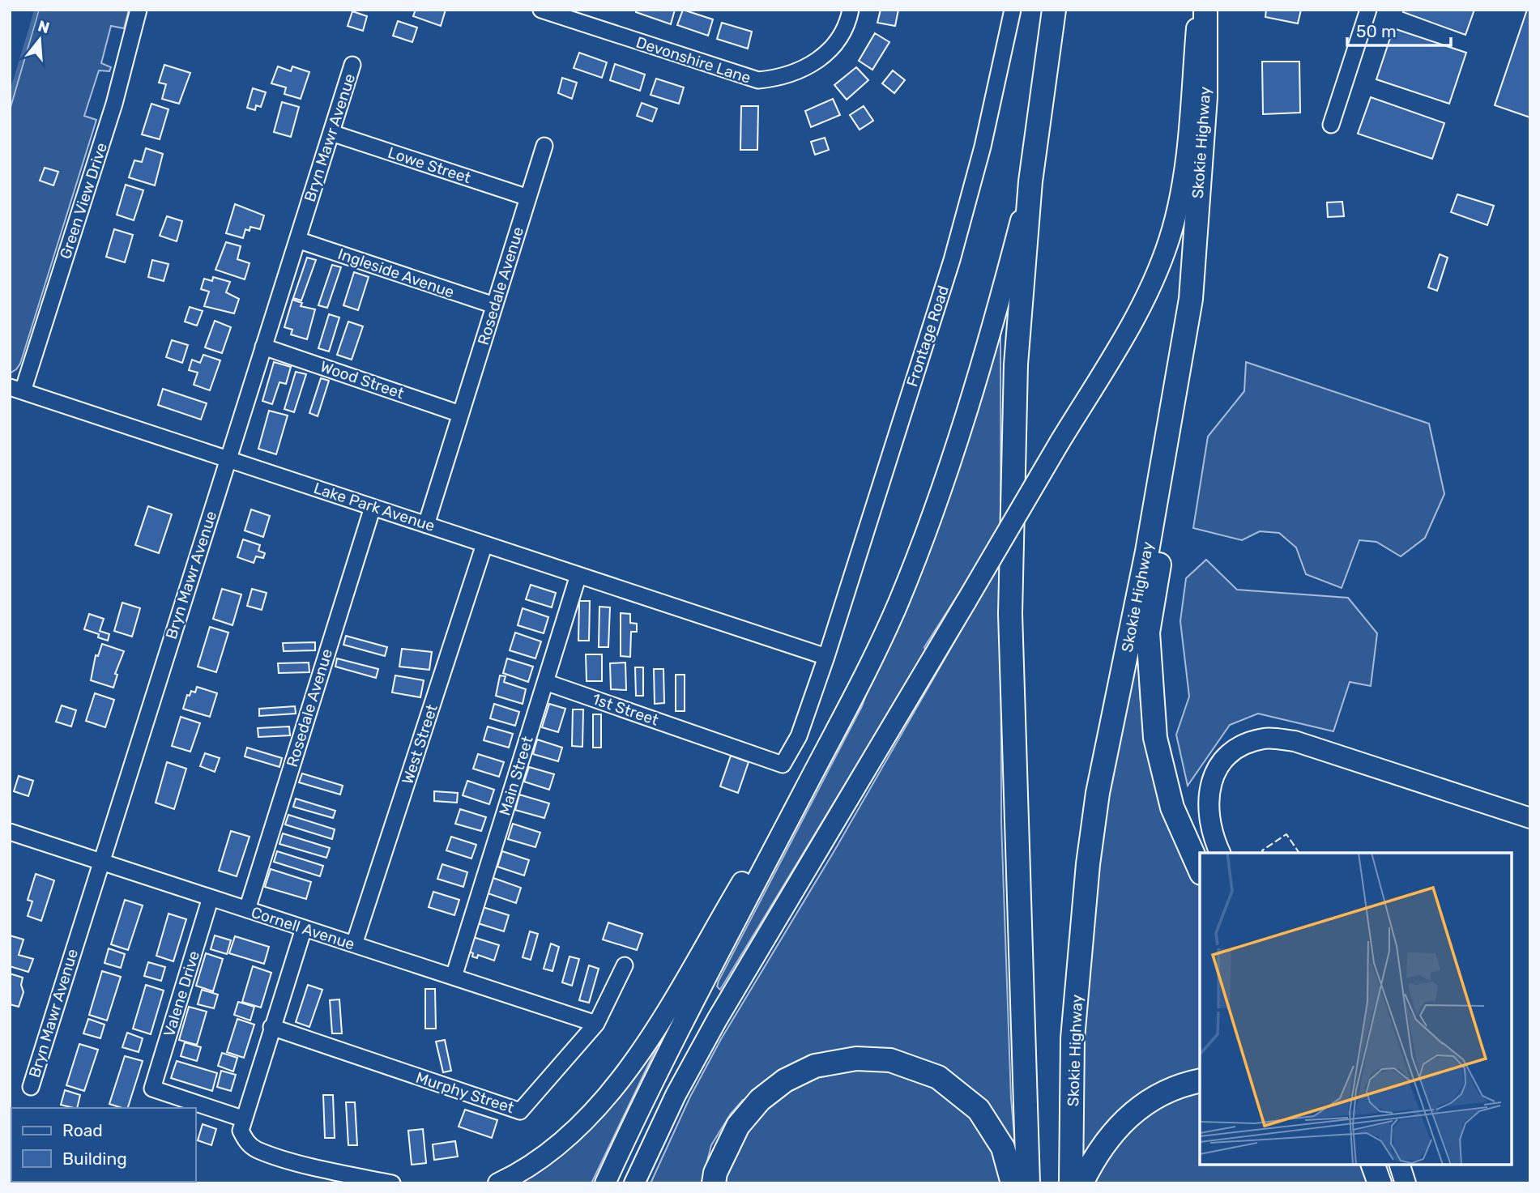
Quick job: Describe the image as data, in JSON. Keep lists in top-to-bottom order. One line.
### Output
{"streets":{"highway":["Skokie Highway"],"street":["Devonshire Lane","Bryn Mawr Avenue","Lowe Street","Green View Drive","Ingleside Avenue","Rosedale Avenue","Frontage Road","Wood Street","Lake Park Avenue","1st Street","West Street","Main Street","Cornell Avenue","Valene Drive","Murphy Street"]},"crossings":[["Bryn Mawr Avenue","Lowe Street"],["Bryn Mawr Avenue","Ingleside Avenue"],["Bryn Mawr Avenue","Wood Street"],["Bryn Mawr Avenue","Lake Park Avenue"],["Bryn Mawr Avenue","Cornell Avenue"],["Lowe Street","Rosedale Avenue"],["Green View Drive","Lake Park Avenue"],["Ingleside Avenue","Rosedale Avenue"],["Rosedale Avenue","Wood Street"],["Rosedale Avenue","Lake Park Avenue"],["Rosedale Avenue","Cornell Avenue"],["Frontage Road","Lake Park Avenue"],["Frontage Road","1st Street"],["Lake Park Avenue","West Street"],["Lake Park Avenue","Main Street"],["1st Street","Main Street"],["West Street","Cornell Avenue"],["Main Street","Cornell Avenue"],["Cornell Avenue","Valene Drive"],["Cornell Avenue","Murphy Street"]],"legend":["Road","Building"],"scale_bar":"50 m","north":"top"}
